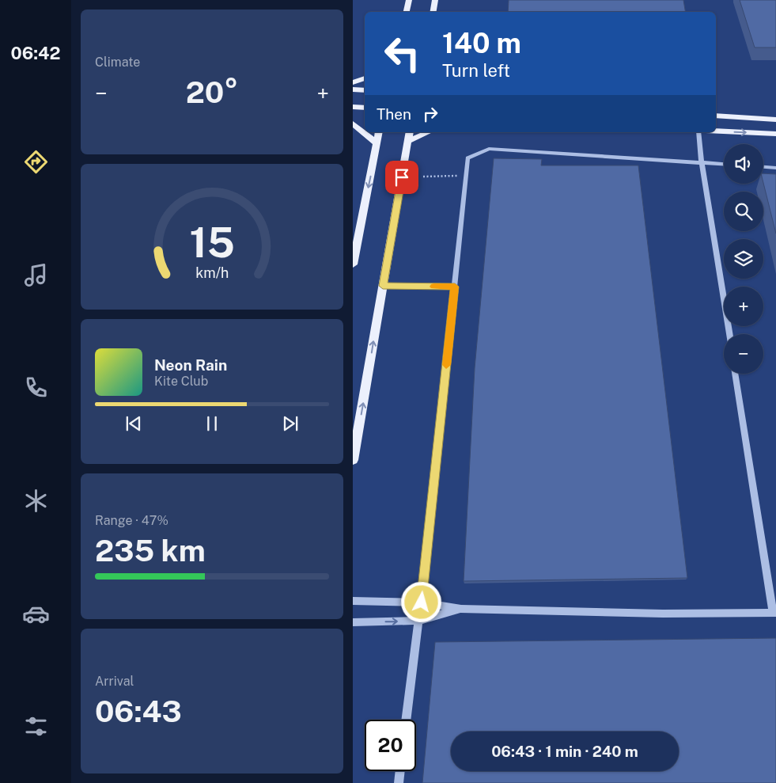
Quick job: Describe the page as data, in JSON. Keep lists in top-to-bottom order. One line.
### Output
{"page":{"tabs":"06:42","tile":["Climate",["Range · 47%","235 km"],["Arrival","06:43"]],"turn":["140 m","Turn left"],"heat":["−","20°","+"],"then":"Then","map_buttons":["+","−"],"song":["Neon Rain","Kite Club"],"limit":"20","trip":"06:43 · 1 min · 240 m","gauge":["15","km/h"]}}
